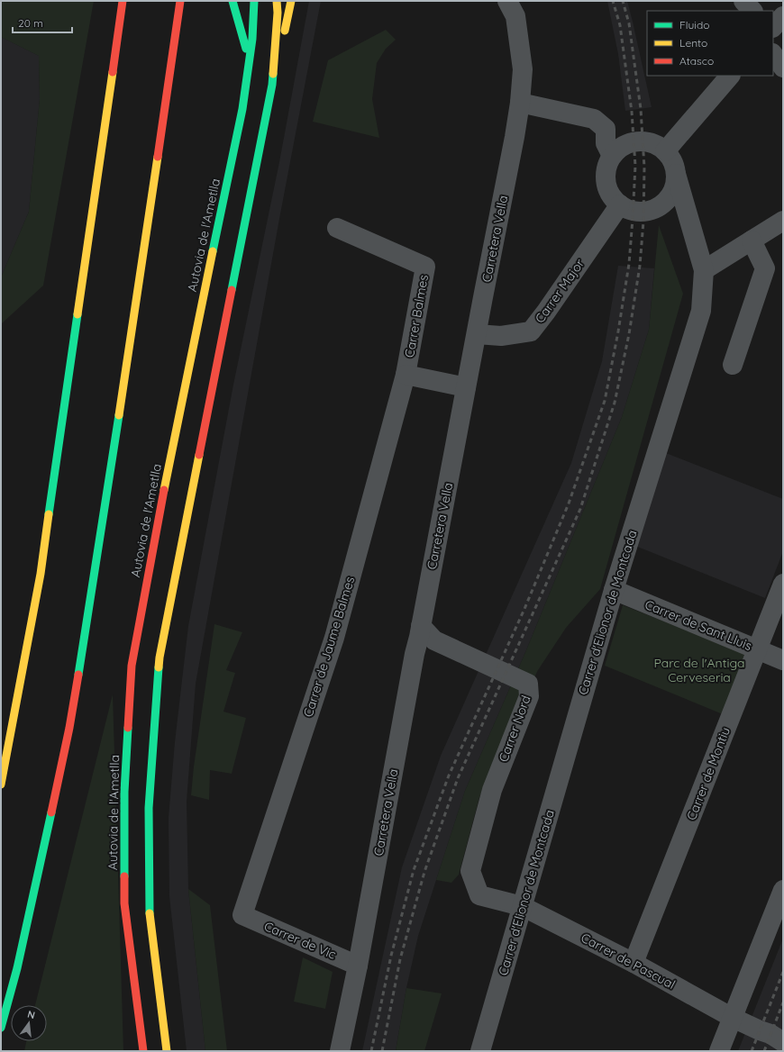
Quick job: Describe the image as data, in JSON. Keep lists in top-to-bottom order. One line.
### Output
{"streets":{"highway":["Autovia de l'Ametlla"],"street":["Carretera Vella","Carrer Major","Carrer Balmes","Carrer d'Elionor de Montcada","Carrer de Sant Lluis","Carrer de Jaume Balmes","Carrer Nord","Carrer de Montiu","Carrer de Vic","Carrer de Pascual"]},"crossings":[["Carretera Vella","Carrer Major"],["Carretera Vella","Carrer Nord"],["Carretera Vella","Carrer de Vic"],["Carrer Major","Carrer d'Elionor de Montcada"],["Carrer Balmes","Carrer de Jaume Balmes"],["Carrer d'Elionor de Montcada","Carrer de Sant Lluis"],["Carrer d'Elionor de Montcada","Carrer de Pascual"],["Carrer de Sant Lluis","Carrer de Montiu"],["Carrer de Jaume Balmes","Carrer de Vic"],["Carrer Nord","Carrer de Pascual"],["Carrer de Montiu","Carrer de Pascual"]],"parks":["Parc de l'Antiga Cerveseria"],"legend":["Fluido","Lento","Atasco"],"scale_bar":"20 m","north":"top"}
